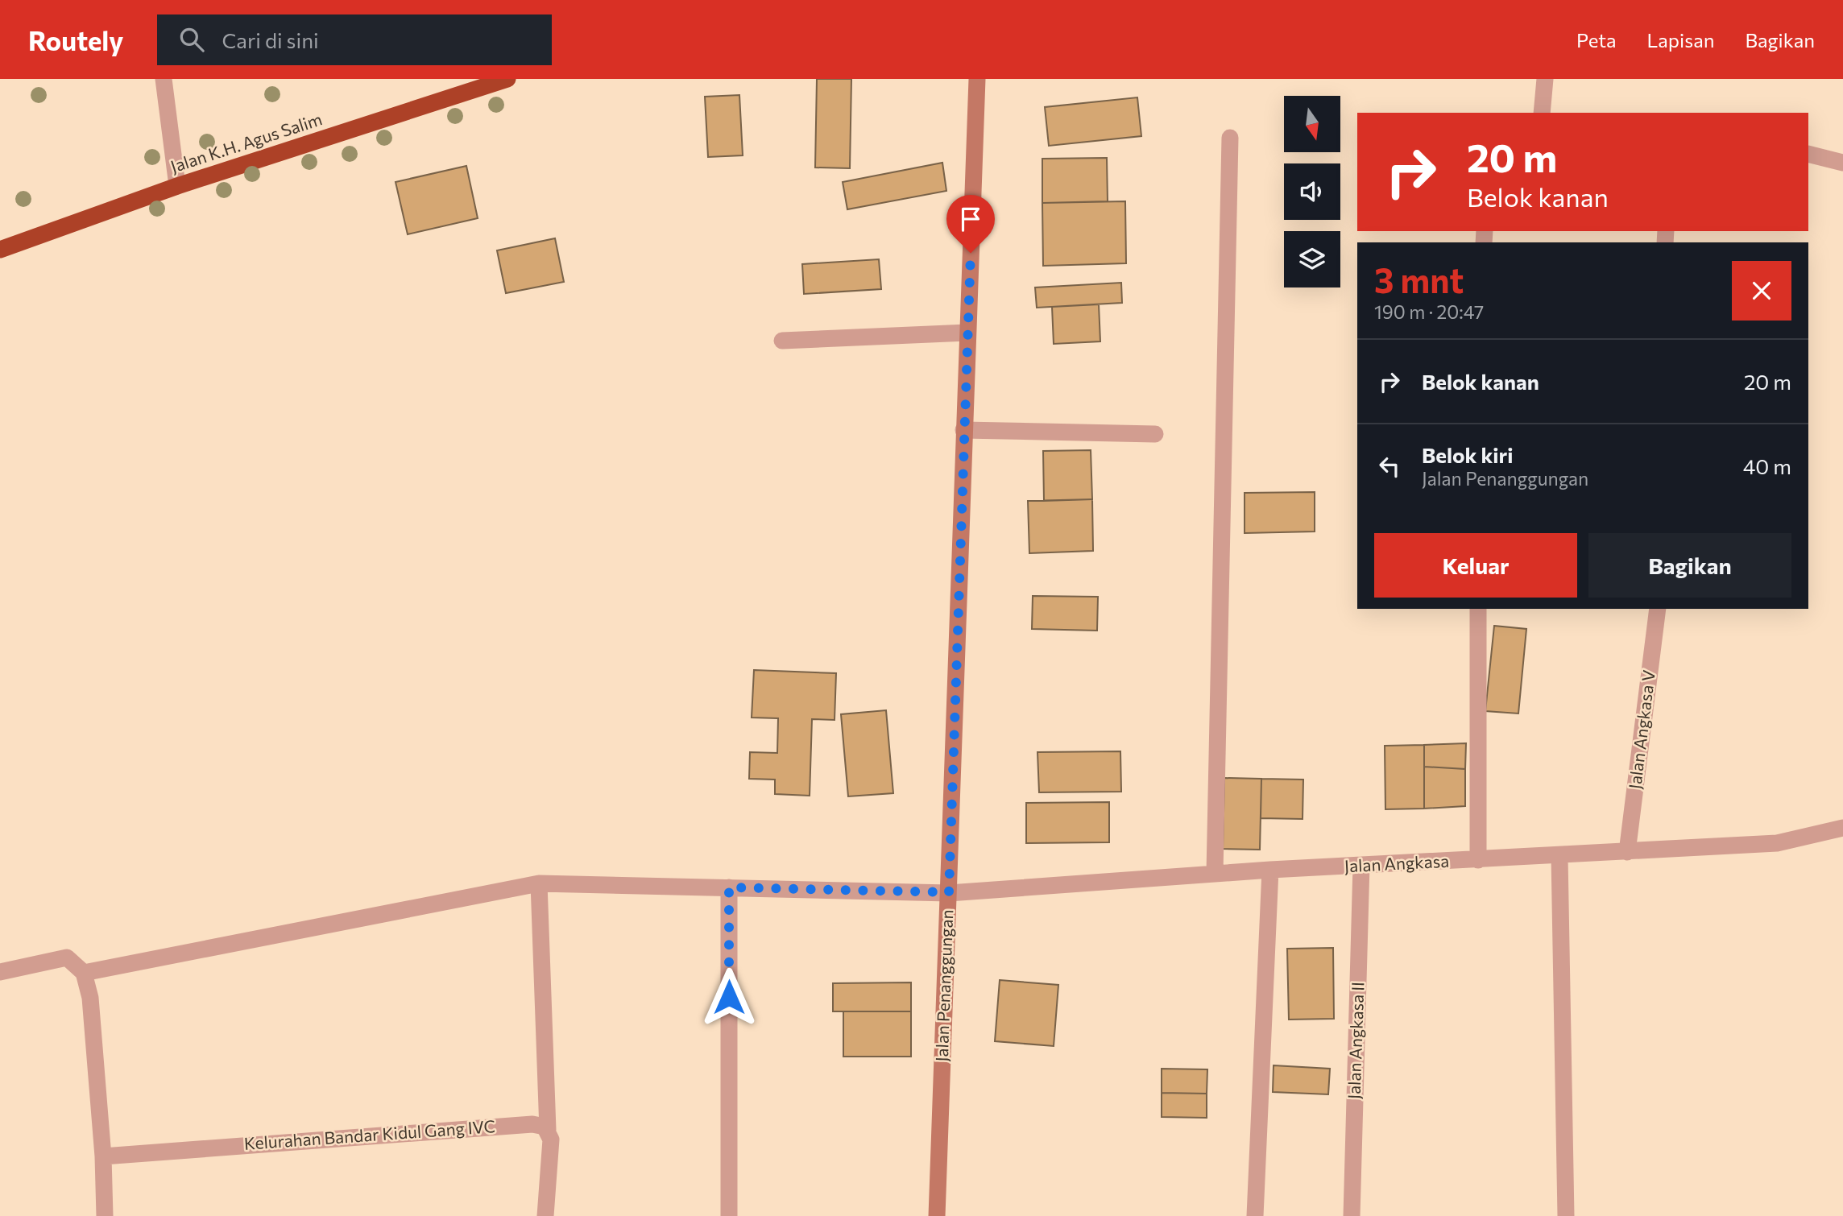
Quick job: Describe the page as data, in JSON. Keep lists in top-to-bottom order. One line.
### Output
{"streets":{"highway":["Jalan K.H. Agus Salim"],"main road":["Jalan Penanggungan"],"street":["Jalan Angkasa V","Jalan Angkasa","Jalan Angkasa II","Kelurahan Bandar Kidul Gang IVC"]},"crossings":[["Jalan Angkasa V","Jalan Angkasa"],["Jalan Angkasa","Jalan Penanggungan"],["Jalan Angkasa","Jalan Angkasa II"]],"north":"bottom","page":{"header":"Routely","search":"Cari di sini","nav":["Peta","Lapisan","Bagikan"],"turn":["20 m","Belok kanan"],"heading":["3 mnt","190 m · 20:47"],"list":[{"name":"Belok kanan","value":"20 m"},{"name":"Belok kiri","note":"Jalan Penanggungan","value":"40 m"}],"buttons":["Keluar","Bagikan"]}}
